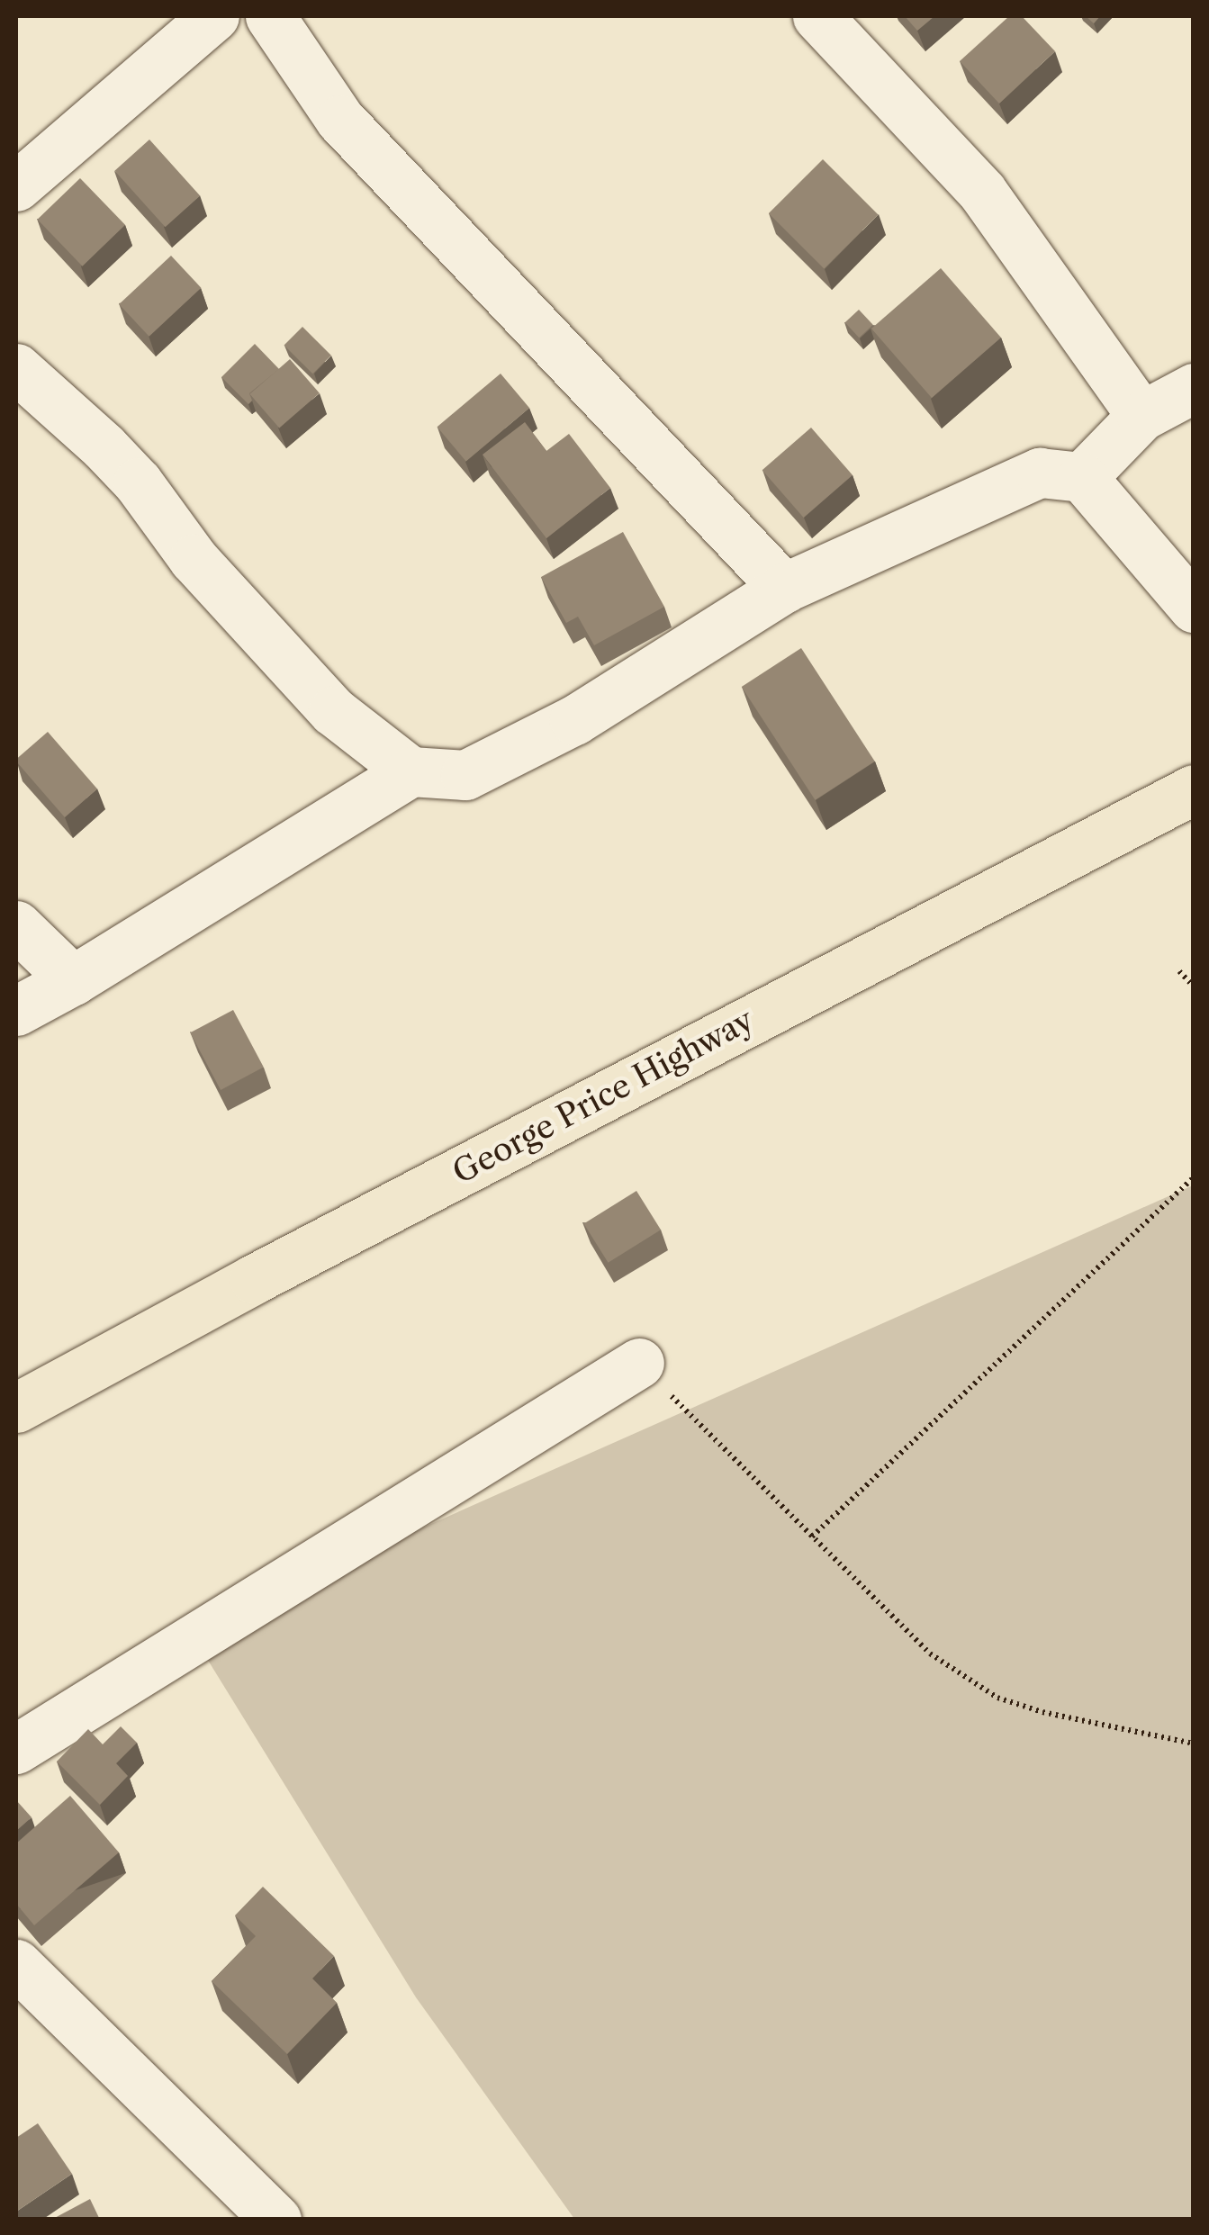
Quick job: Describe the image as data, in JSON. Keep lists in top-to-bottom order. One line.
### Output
{"streets":{"highway":["George Price Highway"]}}
